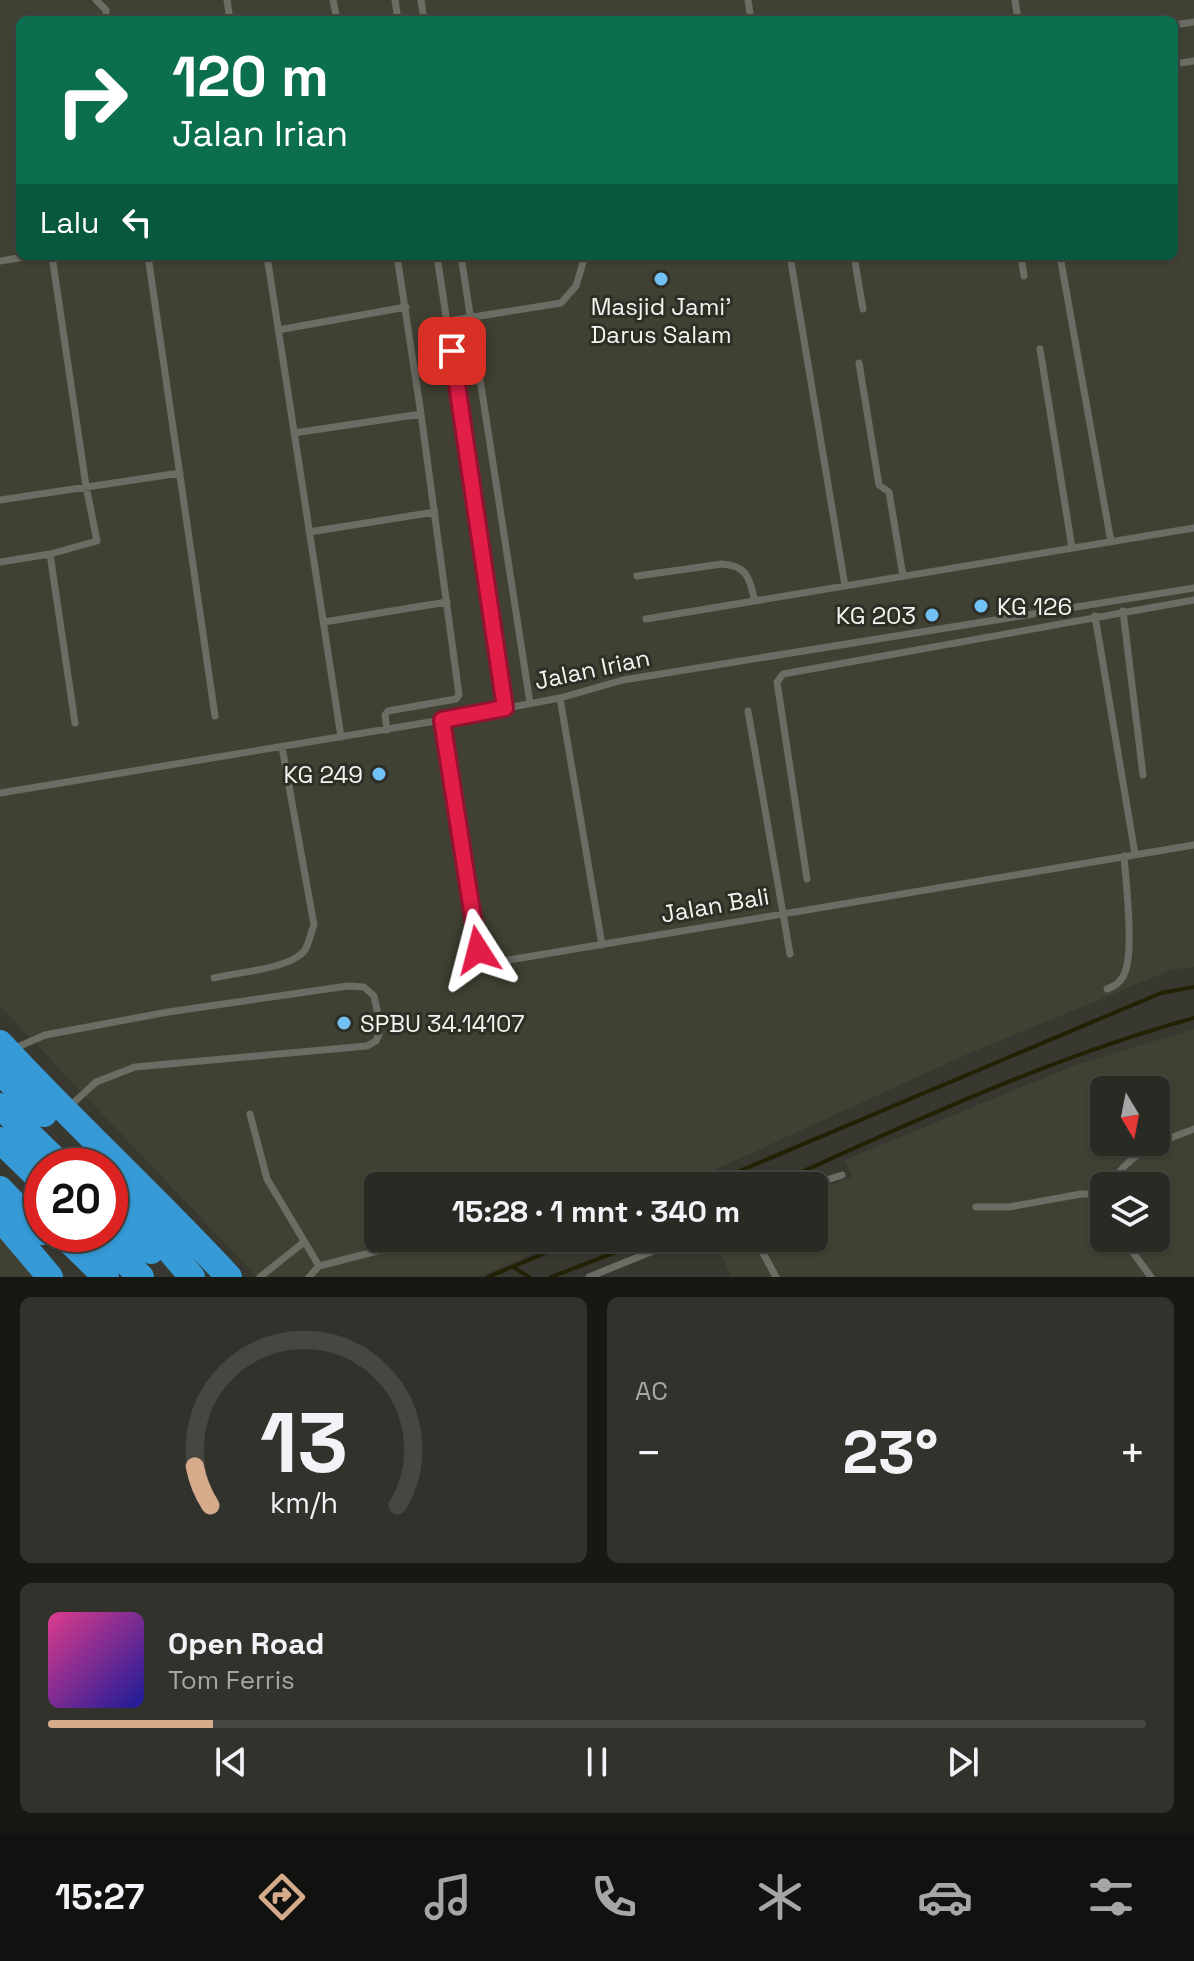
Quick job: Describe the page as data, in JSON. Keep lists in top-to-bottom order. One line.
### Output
{"streets":{"lane":["Jalan Irian","Jalan Bali"]},"crossings":[["Jalan Irian","Jalan Bali"]],"places":["Masjid Jami' Darus Salam","KG 126","KG 203","KG 249","SPBU 34.14107"],"north":"bottom","page":{"turn":["120 m","Jalan Irian"],"then":"Lalu","limit":"20","trip":"15:28 · 1 mnt · 340 m","tile":"AC","heat":["−","23°","+"],"song":["Open Road","Tom Ferris"],"tabs":"15:27","gauge":["13","km/h"]}}
